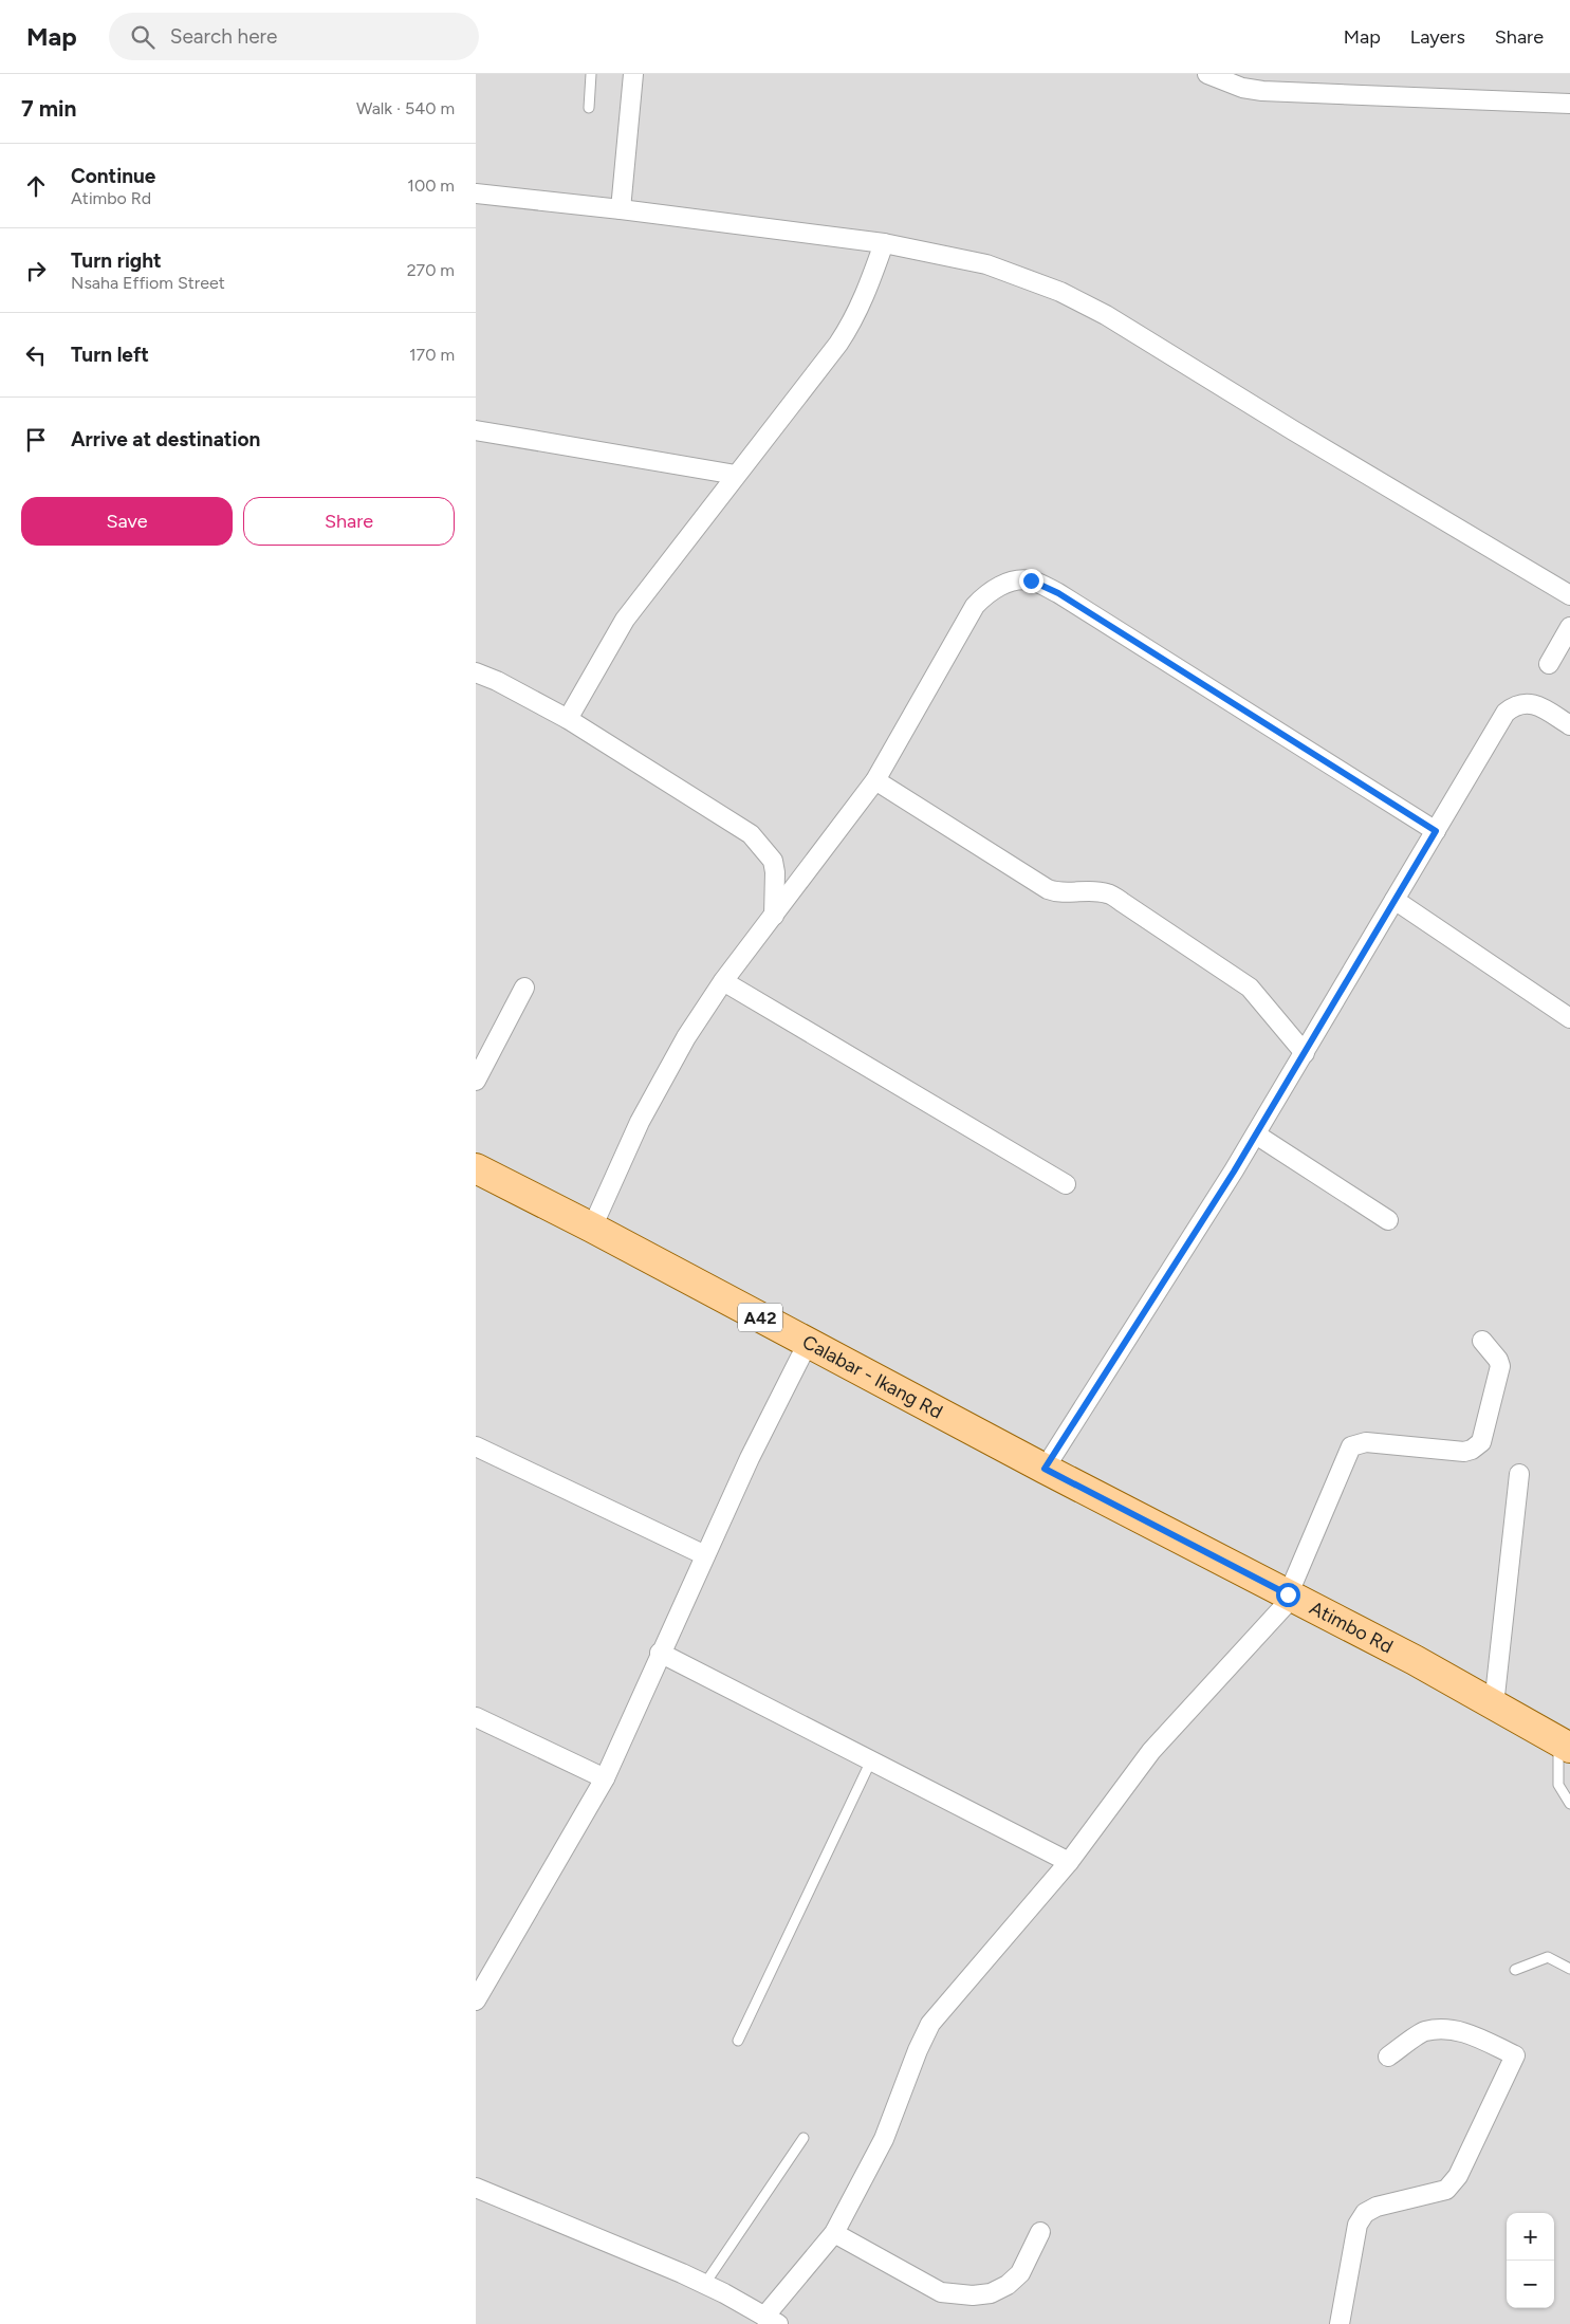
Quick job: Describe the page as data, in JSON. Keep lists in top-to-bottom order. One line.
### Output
{"streets":{"main road":["A42","Calabar - Ikang Rd","Atimbo Rd"]},"crossings":[["Calabar - Ikang Rd","Atimbo Rd"]],"page":{"header":"Map","search":"Search here","nav":["Map","Layers","Share"],"heading":["7 min","Walk · 540 m"],"list":[["Continue","Atimbo Rd","100 m"],["Turn right","Nsaha Effiom Street","270 m"],["Turn left","170 m"],"Arrive at destination"],"buttons":["Save","Share"],"map_buttons":["+","−"]}}
